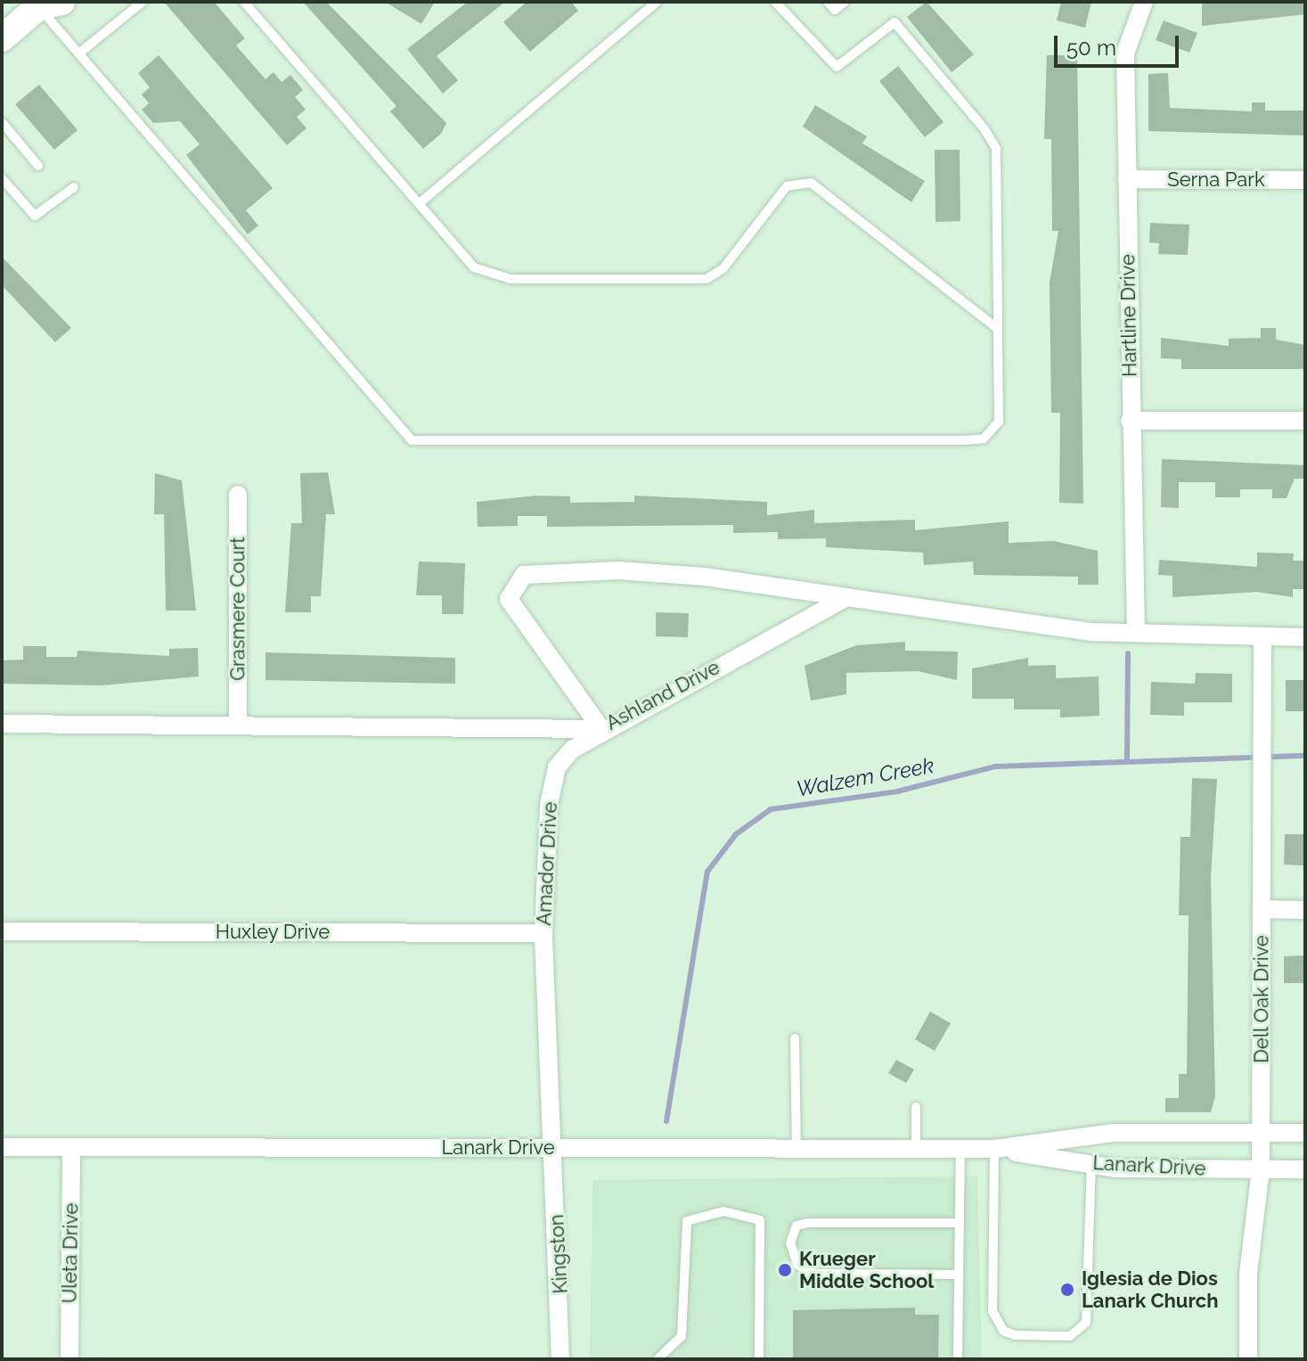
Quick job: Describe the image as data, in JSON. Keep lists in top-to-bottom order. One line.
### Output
{"streets":{"street":["Serna Park","Hartline Drive","Grasmere Court","Ashland Drive","Amador Drive","Huxley Drive","Dell Oak Drive","Lanark Drive","Uleta Drive","Kingston"]},"crossings":[["Serna Park","Hartline Drive"],["Grasmere Court","Ashland Drive"],["Ashland Drive","Amador Drive"],["Amador Drive","Huxley Drive"],["Amador Drive","Lanark Drive"],["Amador Drive","Kingston"],["Dell Oak Drive","Lanark Drive"],["Lanark Drive","Uleta Drive"],["Lanark Drive","Kingston"]],"water":["Walzem Creek"],"places":["Krueger Middle School","Iglesia de Dios Lanark Church"],"scale_bar":"50 m"}
